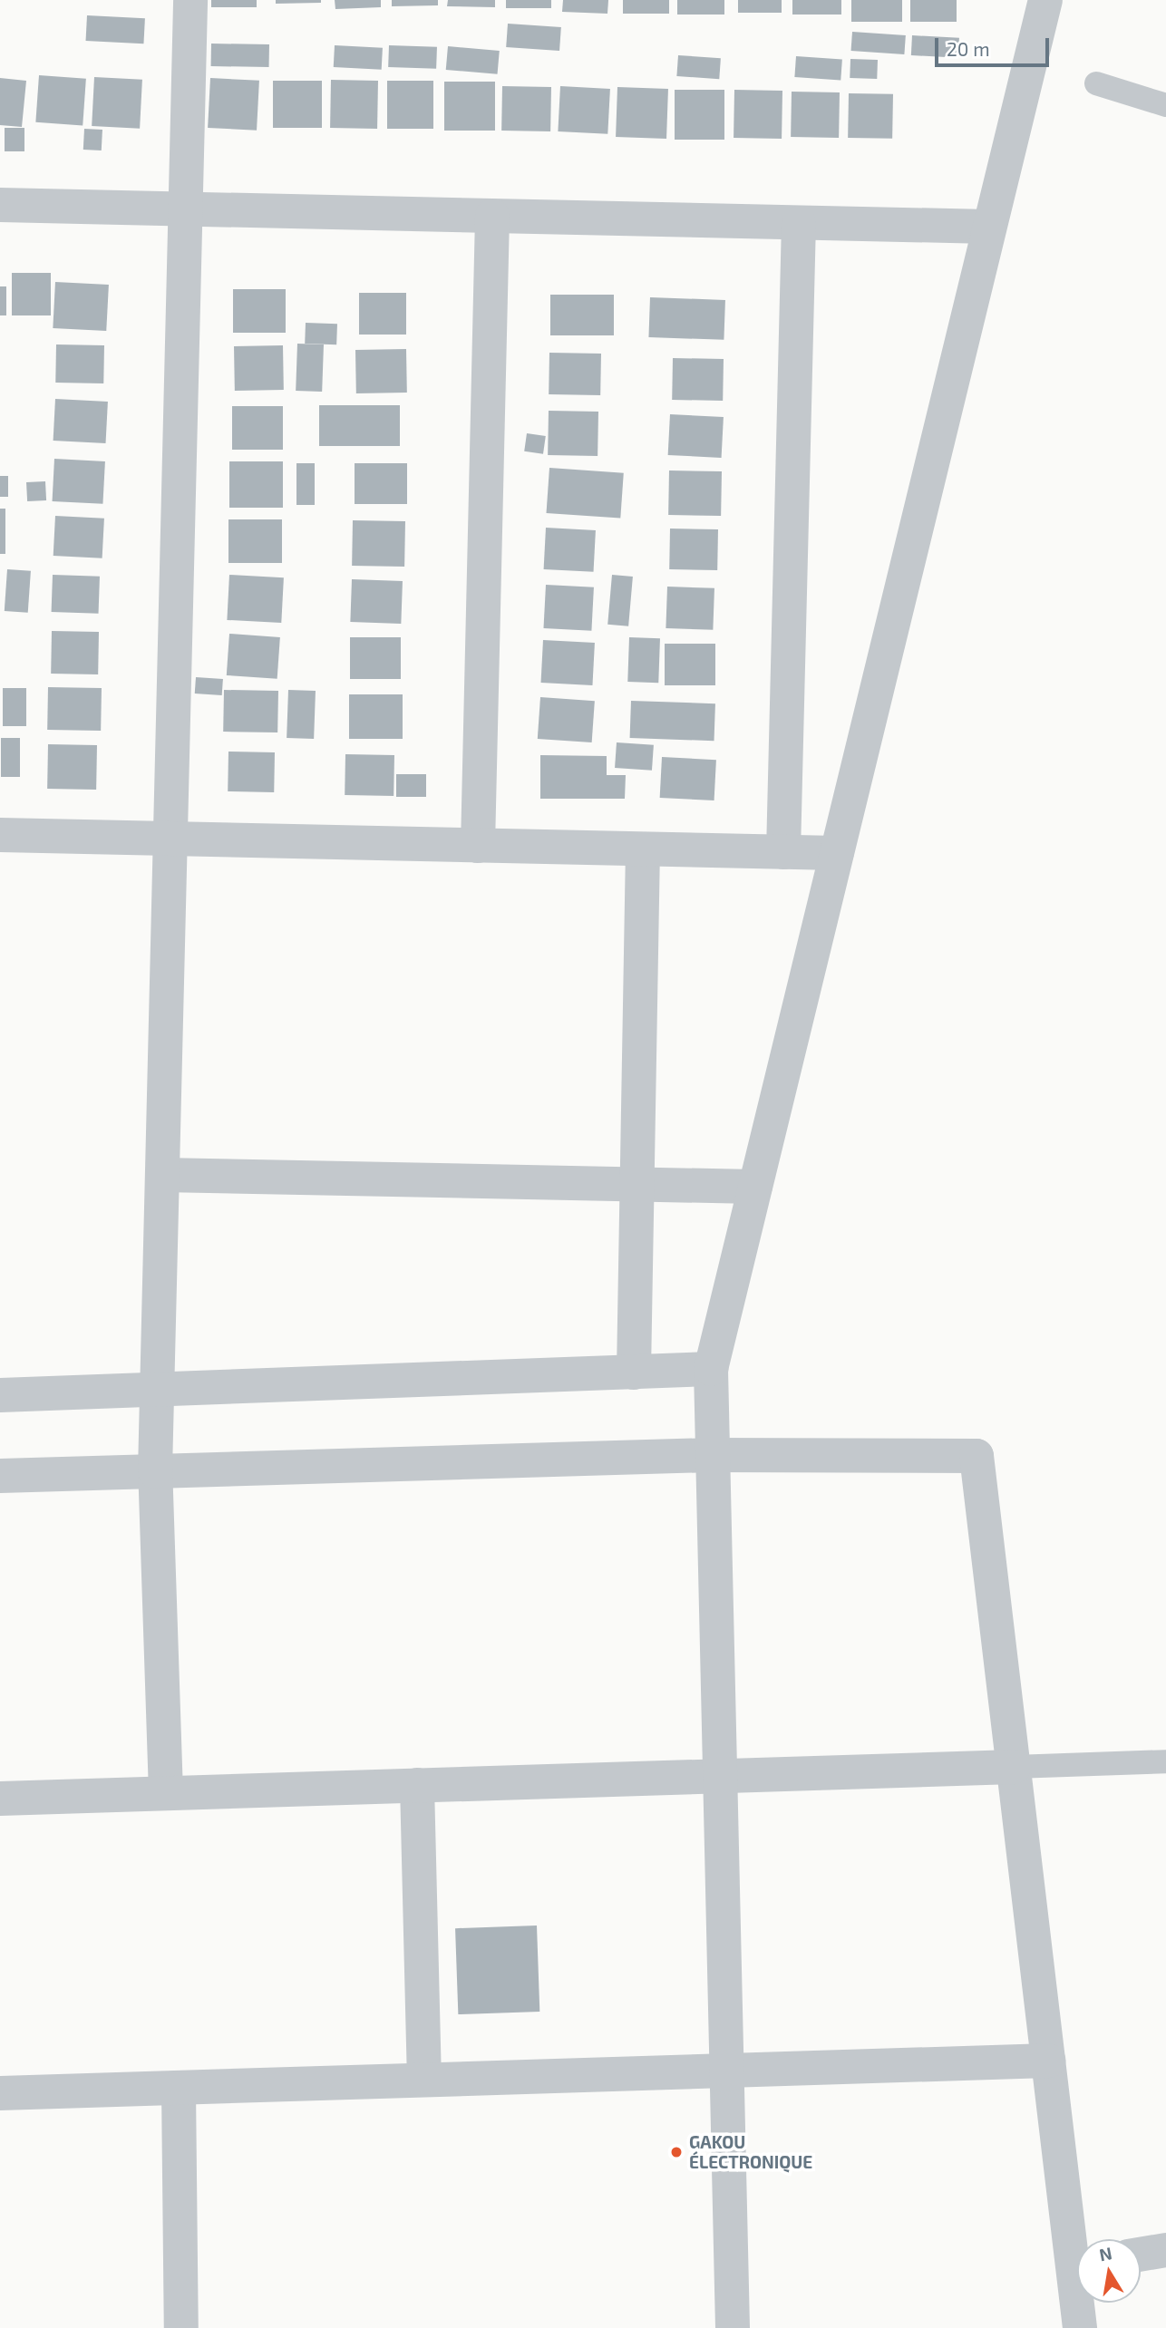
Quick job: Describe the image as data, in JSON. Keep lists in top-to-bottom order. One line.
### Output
{"places":["GAKOU ÉLECTRONIQUE"],"scale_bar":"20 m","north":"top"}
